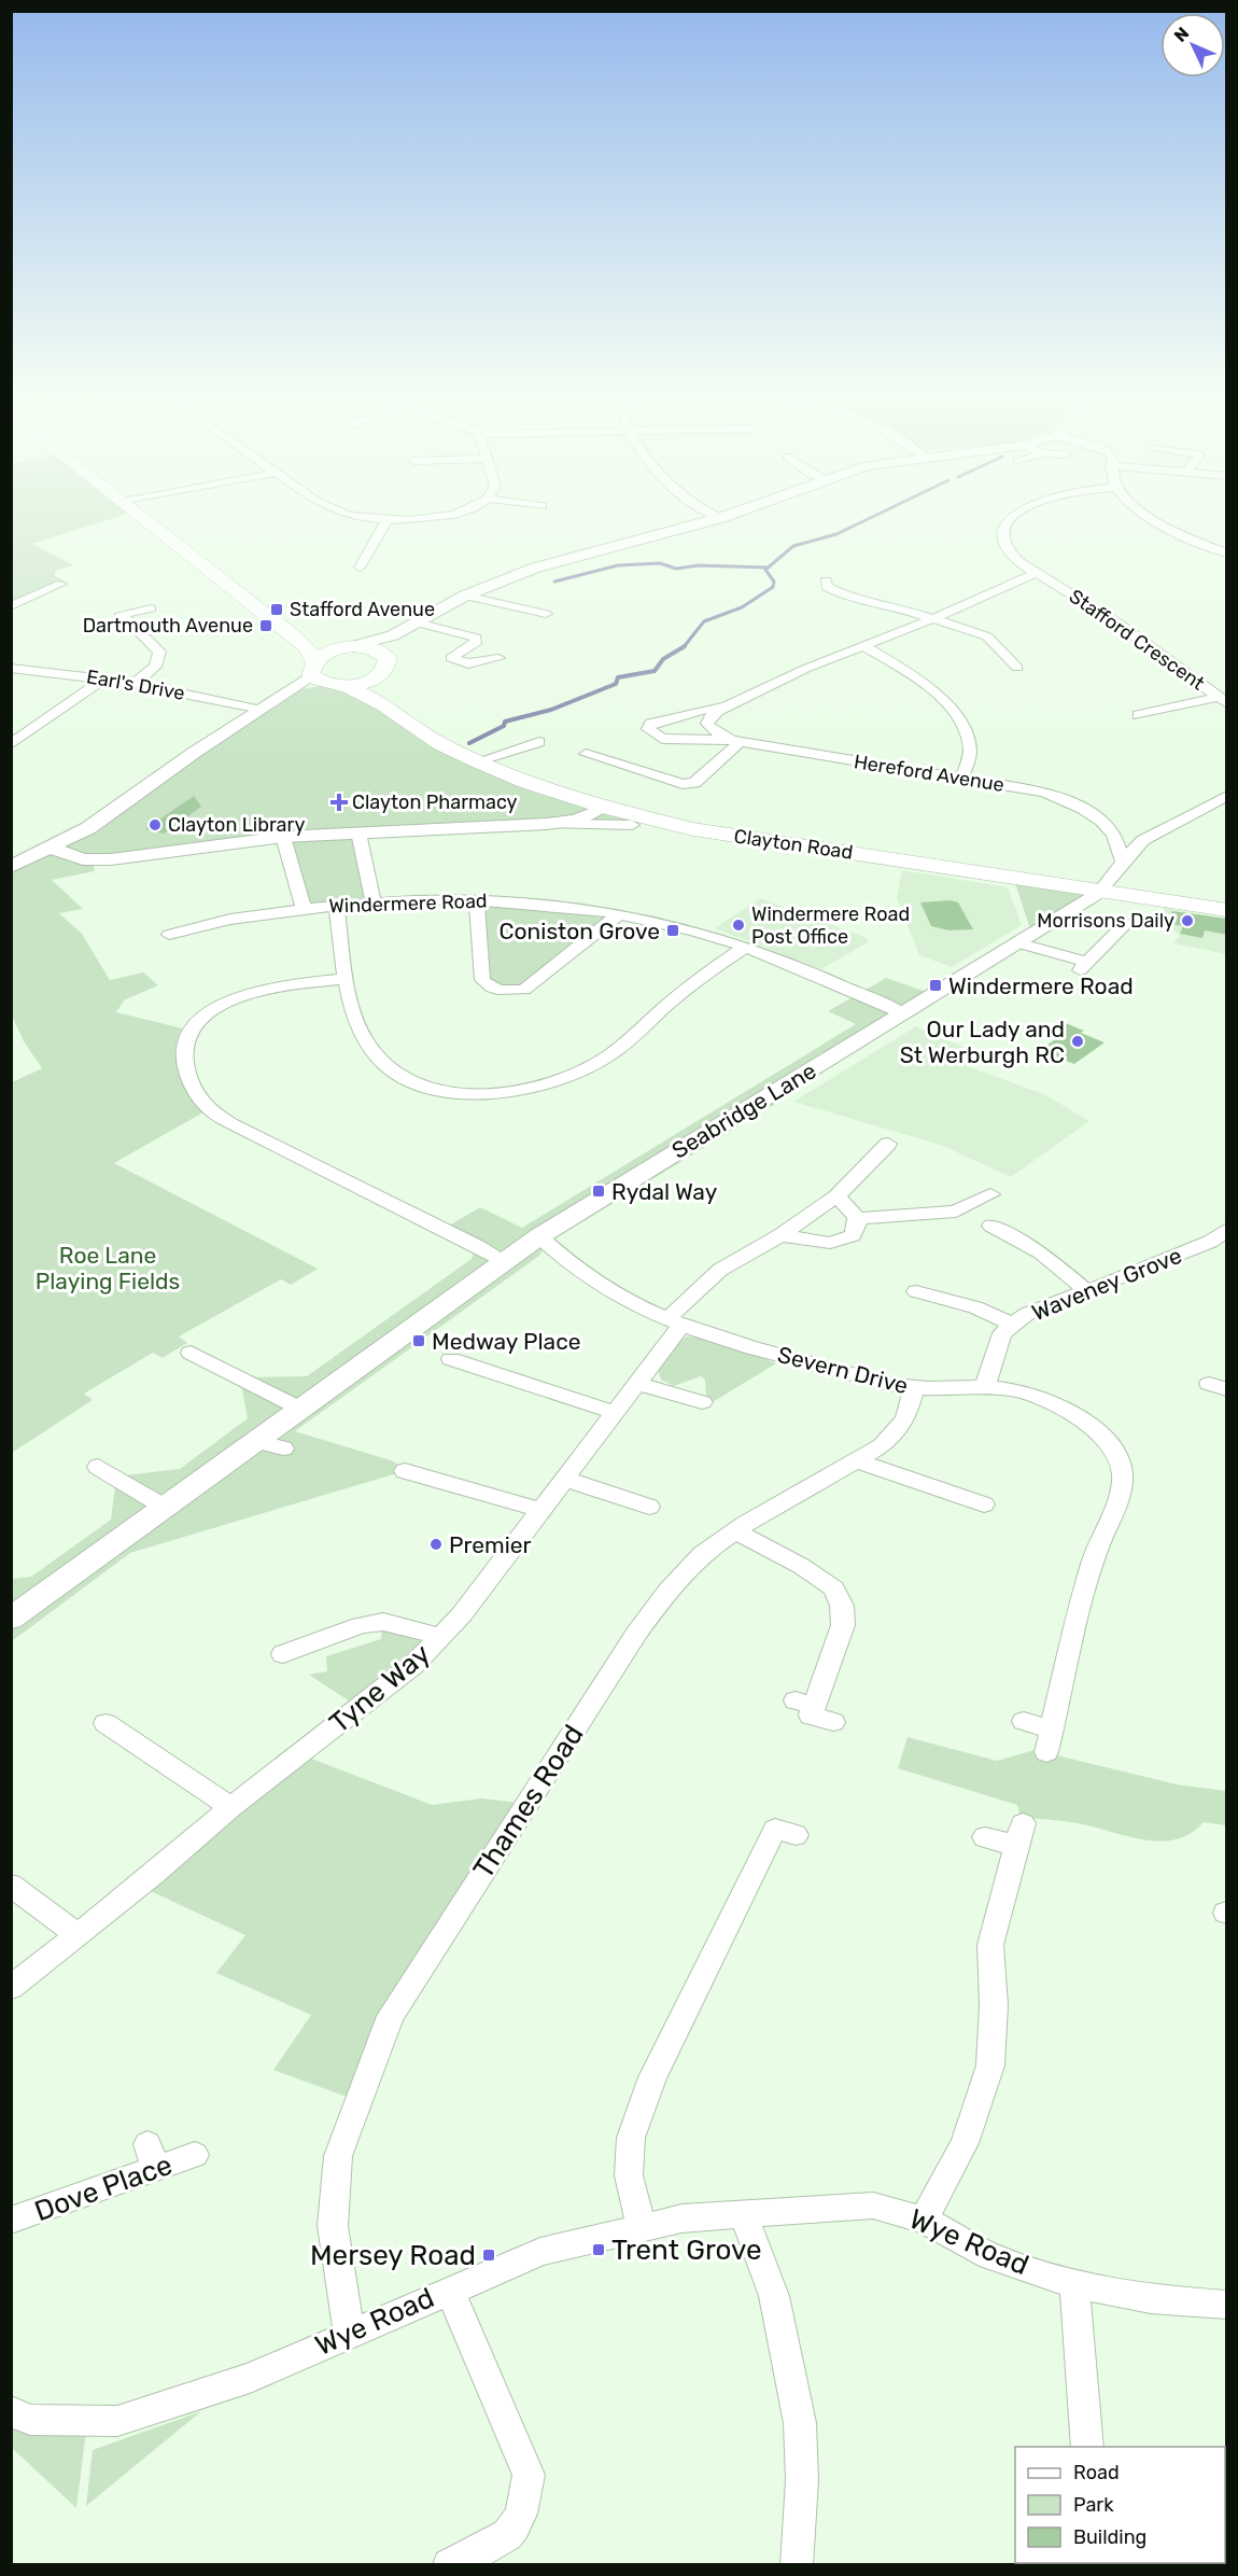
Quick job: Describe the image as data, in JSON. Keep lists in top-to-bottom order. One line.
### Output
{"streets":{"main road":["Clayton Road"],"street":["Stafford Crescent","Earl's Drive","Hereford Avenue","Windermere Road","Seabridge Lane","Waveney Grove","Severn Drive","Tyne Way","Thames Road","Dove Place","Wye Road"]},"crossings":[["Stafford Crescent","Hereford Avenue"],["Clayton Road","Seabridge Lane"],["Windermere Road","Seabridge Lane"],["Seabridge Lane","Severn Drive"],["Waveney Grove","Severn Drive"],["Severn Drive","Tyne Way"],["Severn Drive","Thames Road"],["Thames Road","Wye Road"]],"parks":["Roe Lane Playing Fields"],"places":{"transit":["Stafford Avenue","Dartmouth Avenue","Coniston Grove","Windermere Road","Rydal Way","Medway Place","Trent Grove","Mersey Road"],"health":["Clayton Pharmacy"],"other":["Clayton Library","Morrisons Daily","Windermere Road Post Office","Our Lady and St Werburgh RC","Premier"]},"legend":["Road","Park","Building"],"north":"top left"}
